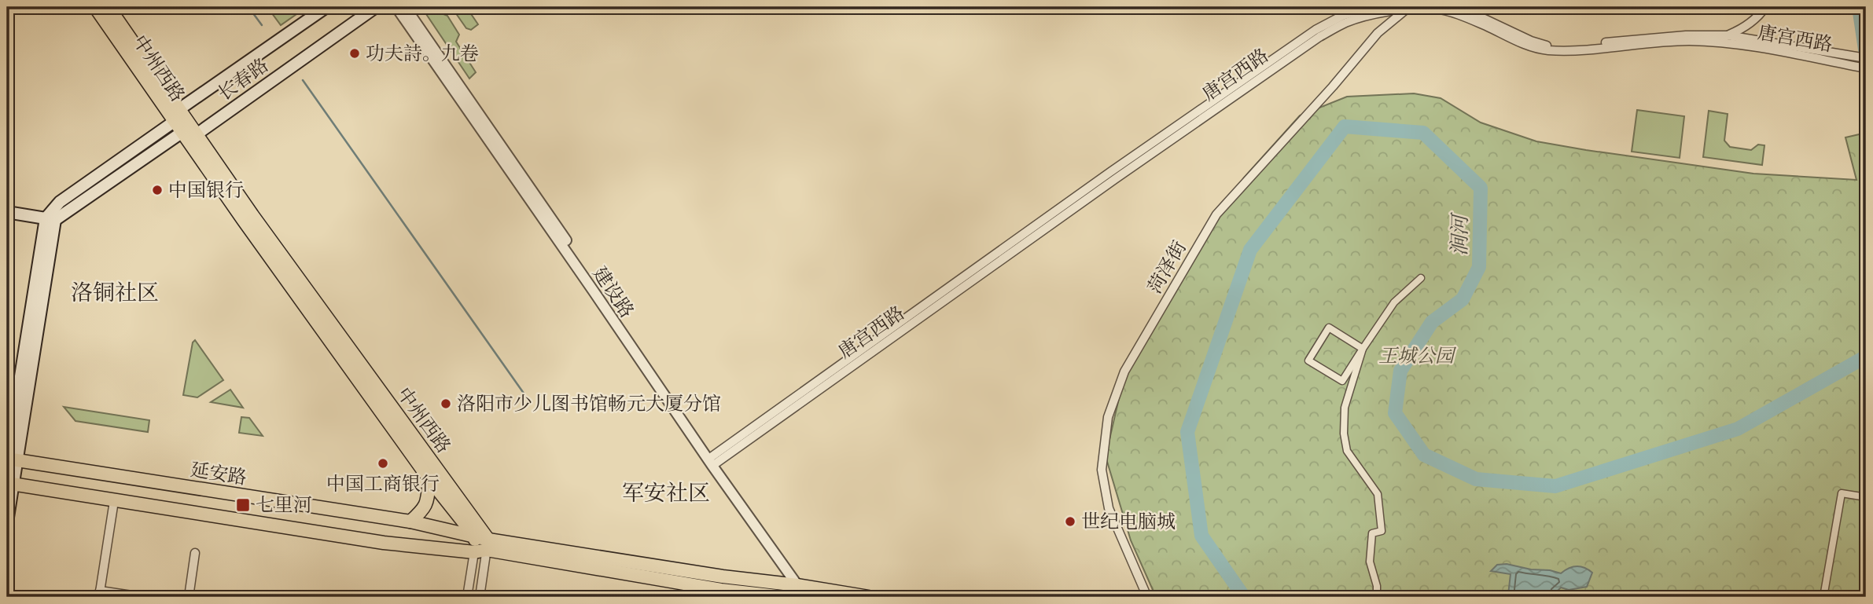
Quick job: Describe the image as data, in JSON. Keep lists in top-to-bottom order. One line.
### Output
{"streets":{"main road":["中州西路","长春路","延安路"],"street":["唐宫西路","菏泽街","建设路"]},"crossings":[["唐宫西路","菏泽街"],["唐宫西路","建设路"],["中州西路","长春路"],["中州西路","延安路"]],"districts":["洛铜社区","军安社区"],"water":["涧河"],"parks":["王城公园"],"places":{"other":["功夫詩。九卷","中国银行","洛阳市少儿图书馆畅元大厦分馆","中国工商银行","世纪电脑城"],"transit":["七里河"]}}
